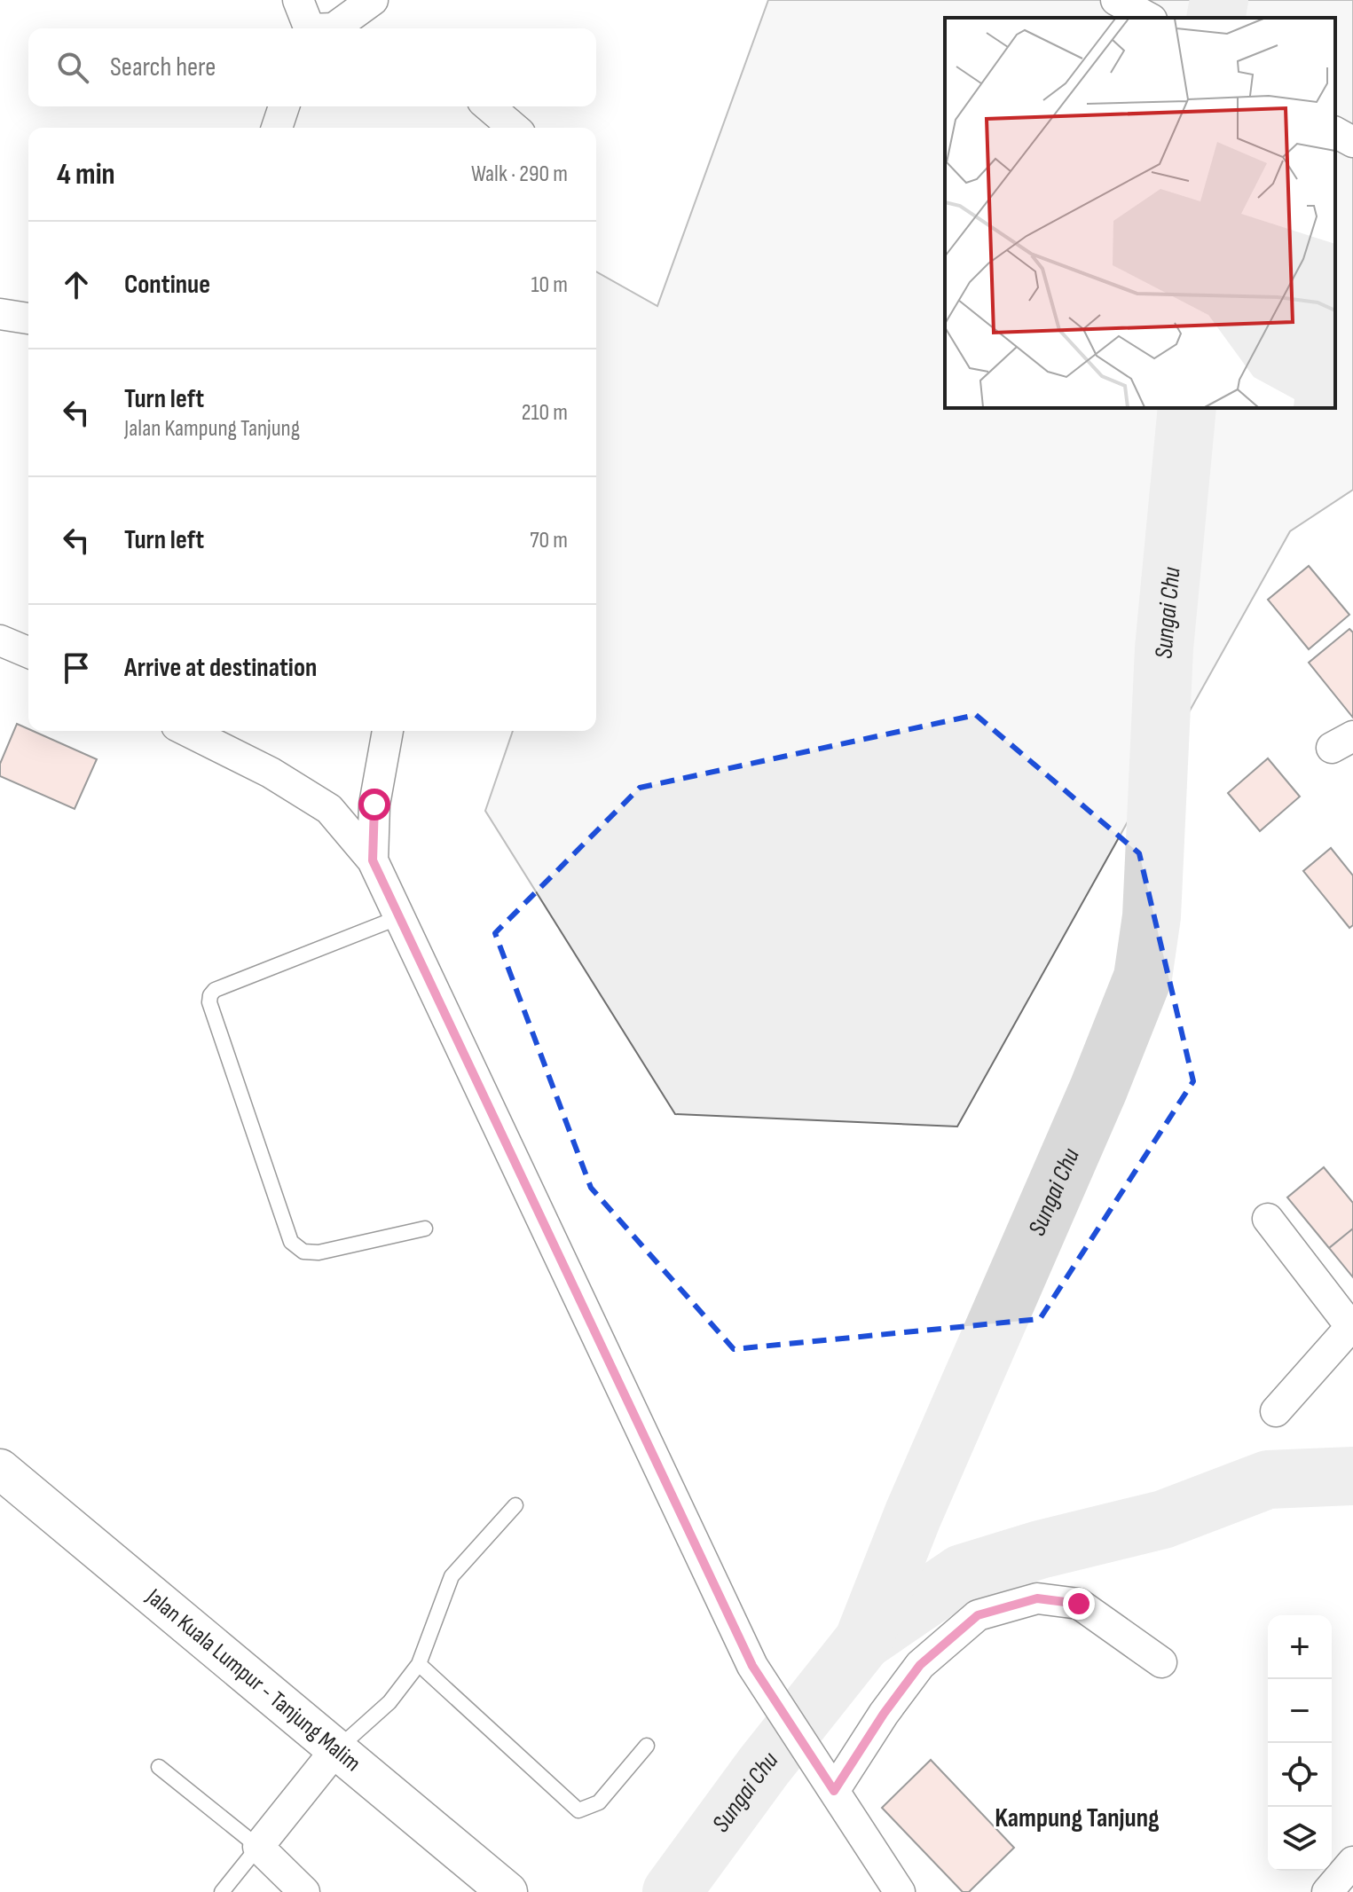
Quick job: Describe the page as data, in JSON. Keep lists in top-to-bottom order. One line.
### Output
{"streets":{"main road":["Jalan Kuala Lumpur - Tanjung Malim"]},"districts":["Kampung Tanjung"],"water":["Sungai Chu"],"page":{"search":"Search here","heading":["4 min","Walk · 290 m"],"list":[["Continue","10 m"],["Turn left","Jalan Kampung Tanjung","210 m"],["Turn left","70 m"],"Arrive at destination"],"map_buttons":["+","−"]}}
